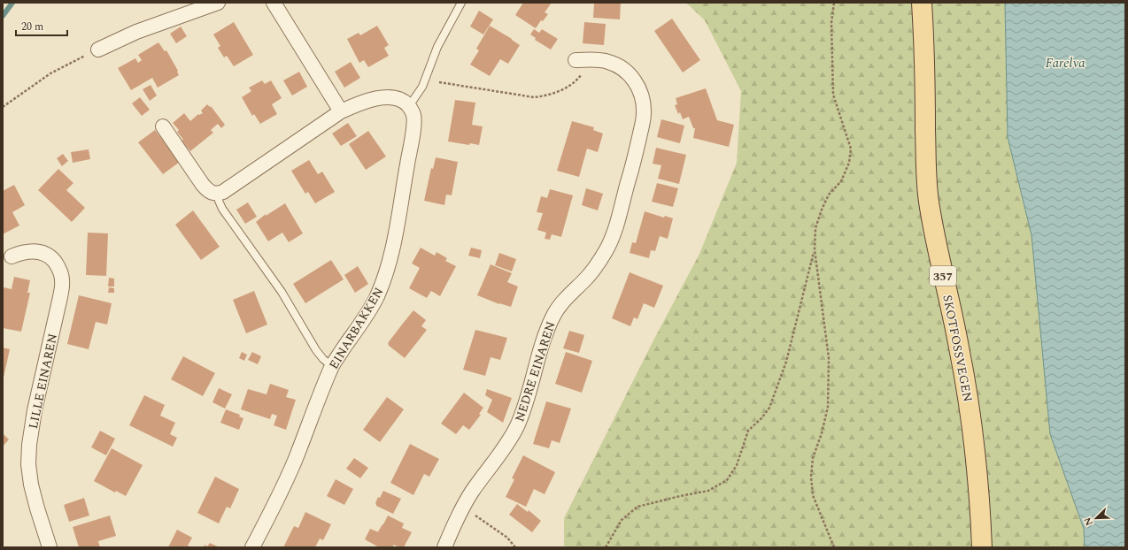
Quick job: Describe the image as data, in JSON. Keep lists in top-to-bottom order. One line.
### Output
{"streets":{"main road":["357","SKOTFOSSVEGEN"],"street":["EINARBAKKEN","NEDRE EINAREN","LILLE EINAREN"]},"water":["Farelva"],"scale_bar":"20 m","north":"bottom left"}
